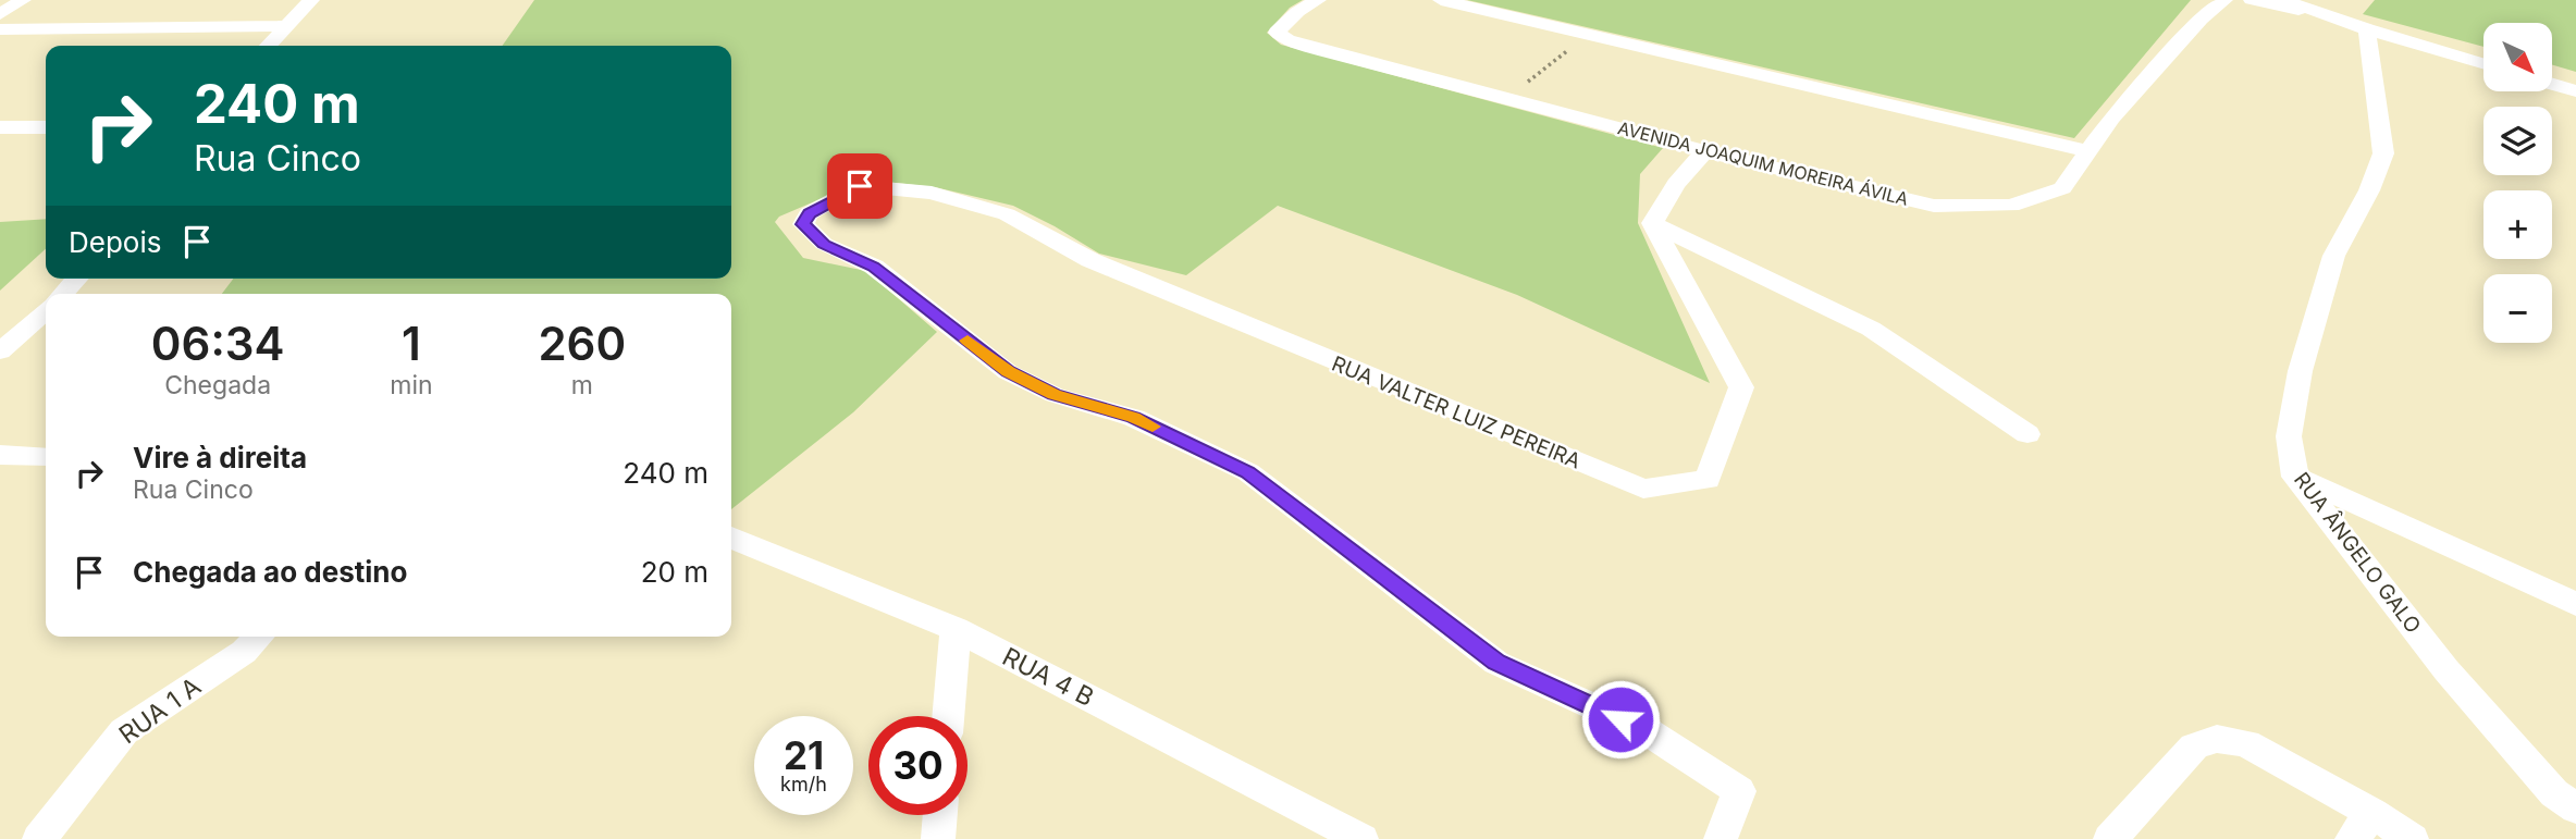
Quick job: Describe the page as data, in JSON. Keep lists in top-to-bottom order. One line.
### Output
{"streets":{"street":["AVENIDA JOAQUIM MOREIRA ÁVILA","RUA VALTER LUIZ PEREIRA","RUA ÂNGELO GALO","RUA 4 B","RUA 1 A"]},"north":"bottom right","page":{"map_buttons":["+","−"],"turn":["240 m","Rua Cinco"],"then":"Depois","eta":["06:34","Chegada","1","min","260","m"],"list":[{"name":"Vire à direita","note":"Rua Cinco","value":"240 m"},{"name":"Chegada ao destino","value":"20 m"}],"speed":"21 km/h","limit":"30"}}
